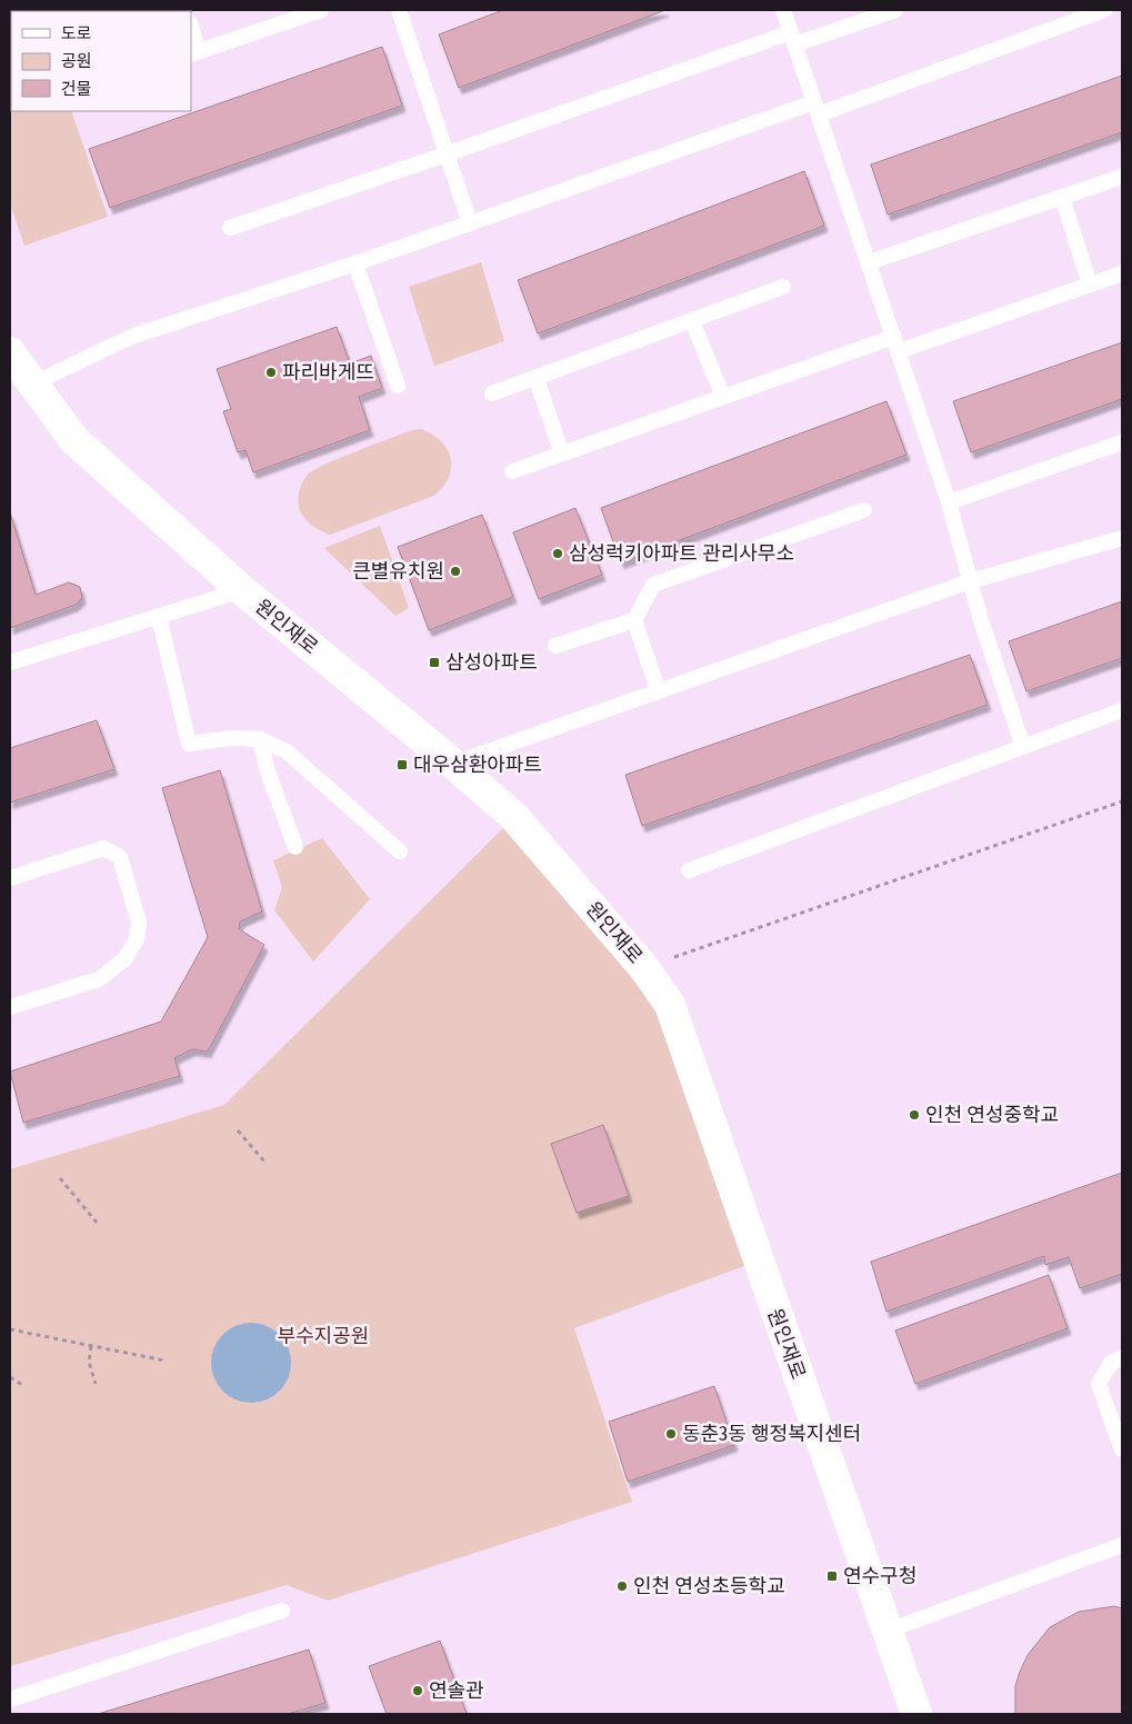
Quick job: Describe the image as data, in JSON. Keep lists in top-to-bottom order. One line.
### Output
{"streets":{"main road":["원인재로"]},"parks":["부수지공원"],"places":{"other":["파리바게뜨","삼성럭키아파트 관리사무소","큰별유치원","인천 연성중학교","동춘3동 행정복지센터","인천 연성초등학교","연솔관"],"transit":["삼성아파트","대우삼환아파트","연수구청"]},"legend":["도로","공원","건물"]}
